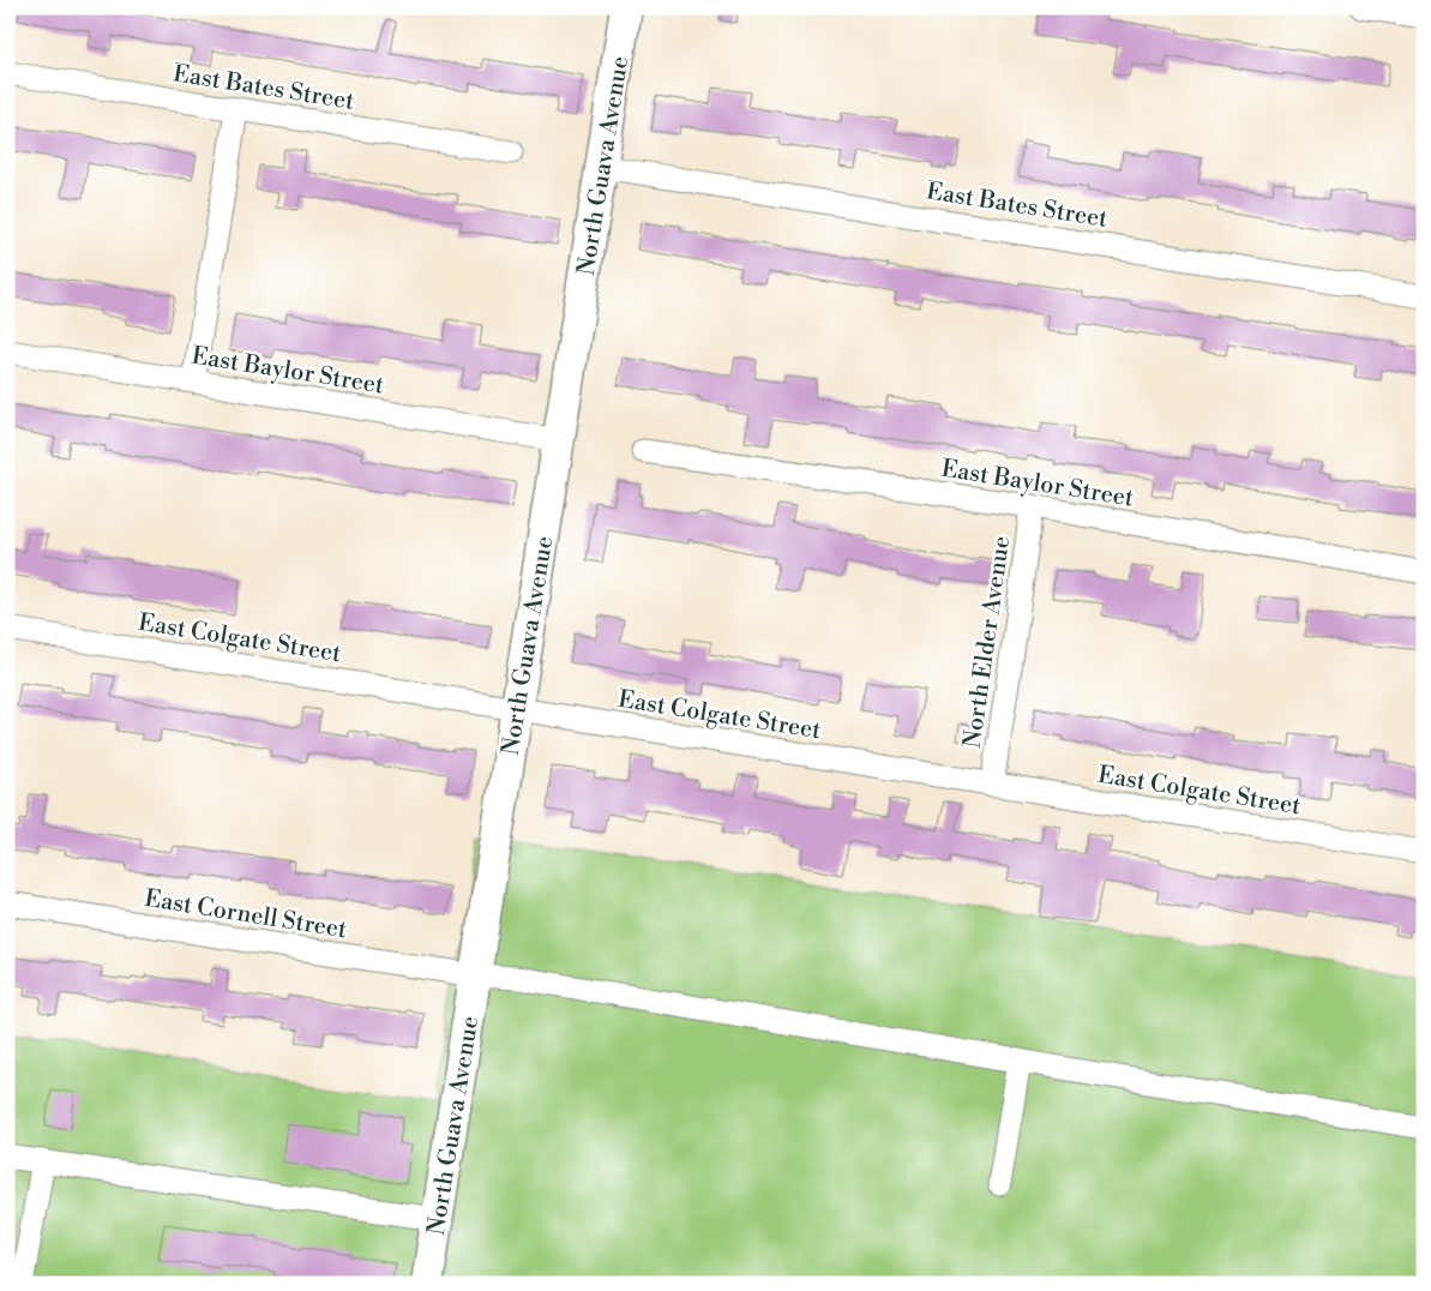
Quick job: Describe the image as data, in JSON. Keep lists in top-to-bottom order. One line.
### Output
{"streets":{"street":["East Bates Street","North Guava Avenue","East Baylor Street","East Colgate Street","North Elder Avenue","East Cornell Street"]},"crossings":[["East Bates Street","North Guava Avenue"],["North Guava Avenue","East Baylor Street"],["North Guava Avenue","East Colgate Street"],["North Guava Avenue","East Cornell Street"],["East Baylor Street","North Elder Avenue"],["East Colgate Street","North Elder Avenue"]]}
